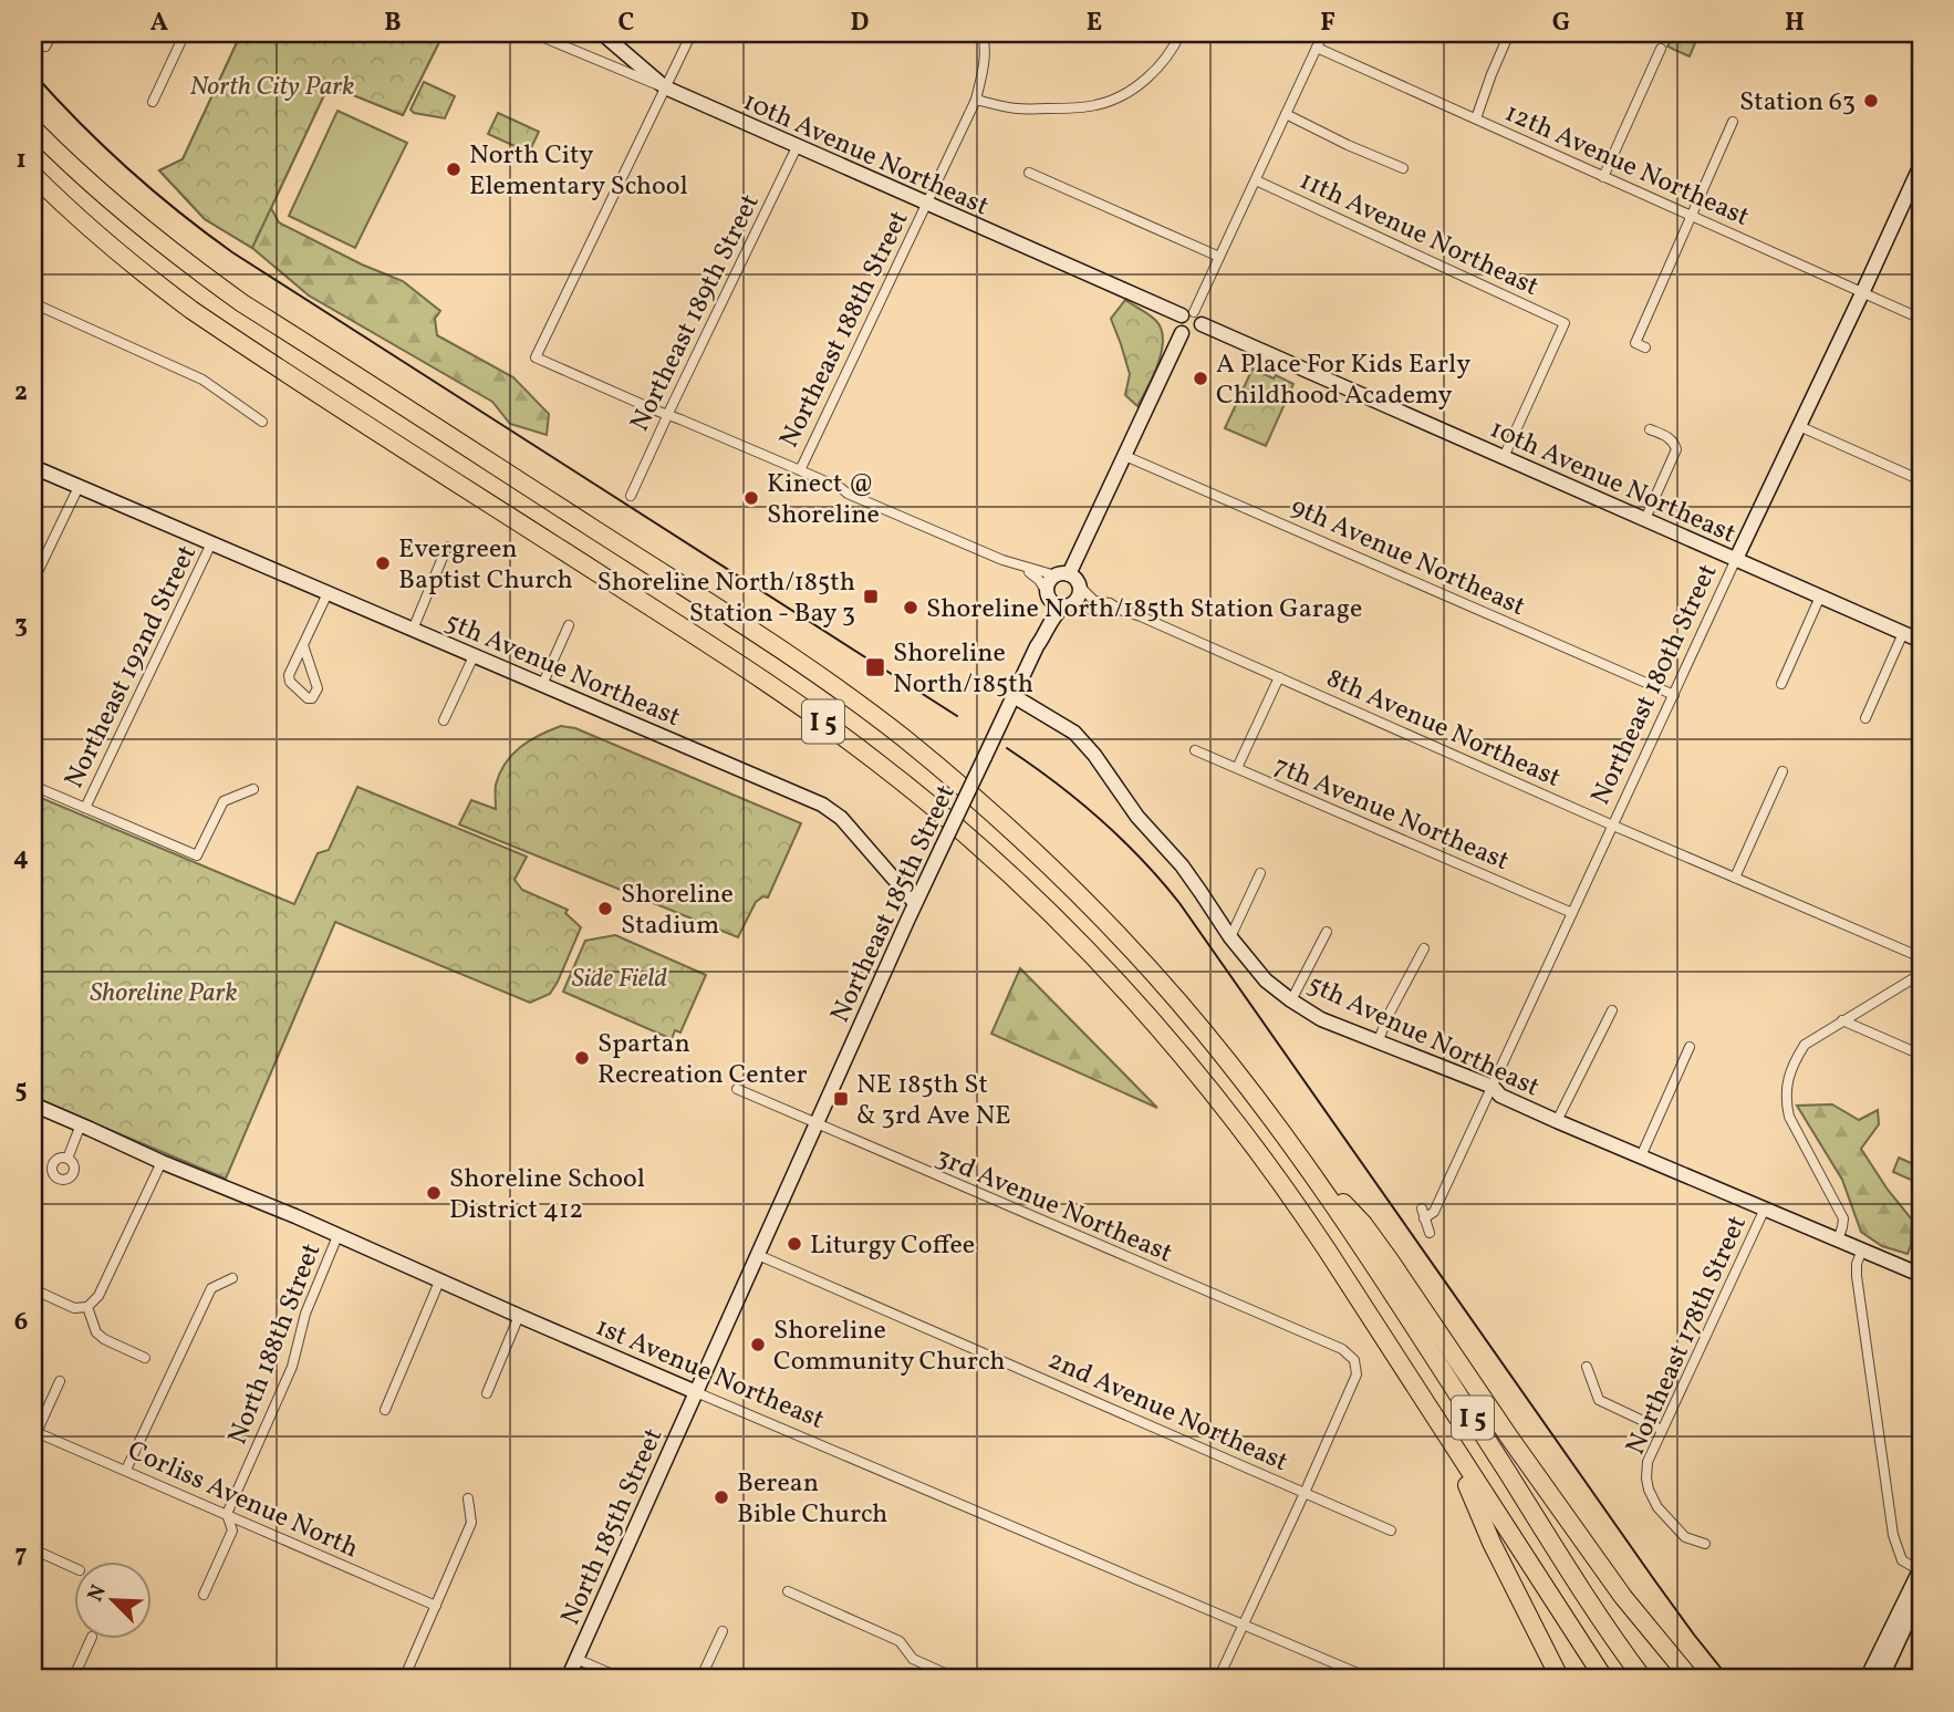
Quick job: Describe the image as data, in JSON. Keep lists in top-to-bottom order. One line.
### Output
{"streets":{"highway":["I 5"],"street":["10th Avenue Northeast","12th Avenue Northeast","11th Avenue Northeast","Northeast 189th Street","Northeast 188th Street","9th Avenue Northeast","Northeast 192nd Street","5th Avenue Northeast","Northeast 180th Street","8th Avenue Northeast","7th Avenue Northeast","Northeast 185th Street","3rd Avenue Northeast","Northeast 178th Street","North 188th Street","1st Avenue Northeast","2nd Avenue Northeast","Corliss Avenue North","North 185th Street"]},"crossings":[["10th Avenue Northeast","11th Avenue Northeast"],["10th Avenue Northeast","Northeast 189th Street"],["10th Avenue Northeast","Northeast 188th Street"],["10th Avenue Northeast","Northeast 180th Street"],["12th Avenue Northeast","Northeast 180th Street"],["9th Avenue Northeast","Northeast 180th Street"],["Northeast 192nd Street","5th Avenue Northeast"],["5th Avenue Northeast","Northeast 180th Street"],["5th Avenue Northeast","Northeast 185th Street"],["5th Avenue Northeast","Northeast 178th Street"],["Northeast 180th Street","8th Avenue Northeast"],["Northeast 180th Street","7th Avenue Northeast"],["8th Avenue Northeast","Northeast 185th Street"],["Northeast 185th Street","3rd Avenue Northeast"],["Northeast 185th Street","1st Avenue Northeast"],["Northeast 185th Street","2nd Avenue Northeast"],["Northeast 185th Street","North 185th Street"],["3rd Avenue Northeast","2nd Avenue Northeast"],["North 188th Street","1st Avenue Northeast"],["North 188th Street","Corliss Avenue North"],["1st Avenue Northeast","North 185th Street"]],"parks":["North City Park","Side Field","Shoreline Park"],"places":{"other":["Station 63","North City Elementary School","A Place For Kids Early Childhood Academy","Kinect @ Shoreline","Evergreen Baptist Church","Shoreline North/185th Station Garage","Shoreline Stadium","Spartan Recreation Center","Shoreline School District 412","Liturgy Coffee","Shoreline Community Church","Berean Bible Church"],"transit":["Shoreline North/185th Station - Bay 3","Shoreline North/185th","NE 185th St & 3rd Ave NE"]},"north":"top left","grid":{"columns":["A","B","C","D","E","F","G","H"],"rows":["1","2","3","4","5","6","7"]}}
